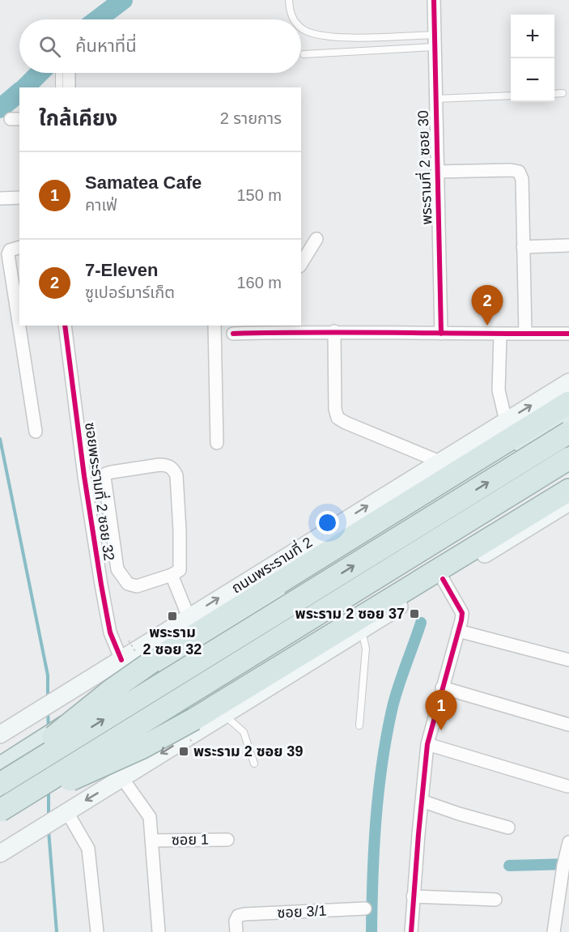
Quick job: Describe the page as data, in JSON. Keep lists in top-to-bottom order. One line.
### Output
{"streets":{"highway":["ถนนพระรามที่ 2"],"street":["พระรามที่ 2 ซอย 30","ซอยพระรามที่ 2 ซอย 32","ซอย 1","ซอย 3/1"]},"crossings":[["ซอยพระรามที่ 2 ซอย 32","ถนนพระรามที่ 2"]],"places":{"transit":["พระราม 2 ซอย 37","พระราม 2 ซอย 32","พระราม 2 ซอย 39"]},"page":{"map_buttons":["+","−"],"search":"ค้นหาที่นี่","heading":["ใกล้เคียง","2 รายการ"],"list":[{"mark":"1","name":"Samatea Cafe","note":"คาเฟ่","value":"150 m"},{"mark":"2","name":"7-Eleven","note":"ซูเปอร์มาร์เก็ต","value":"160 m"}],"pins":["2","1"]}}
